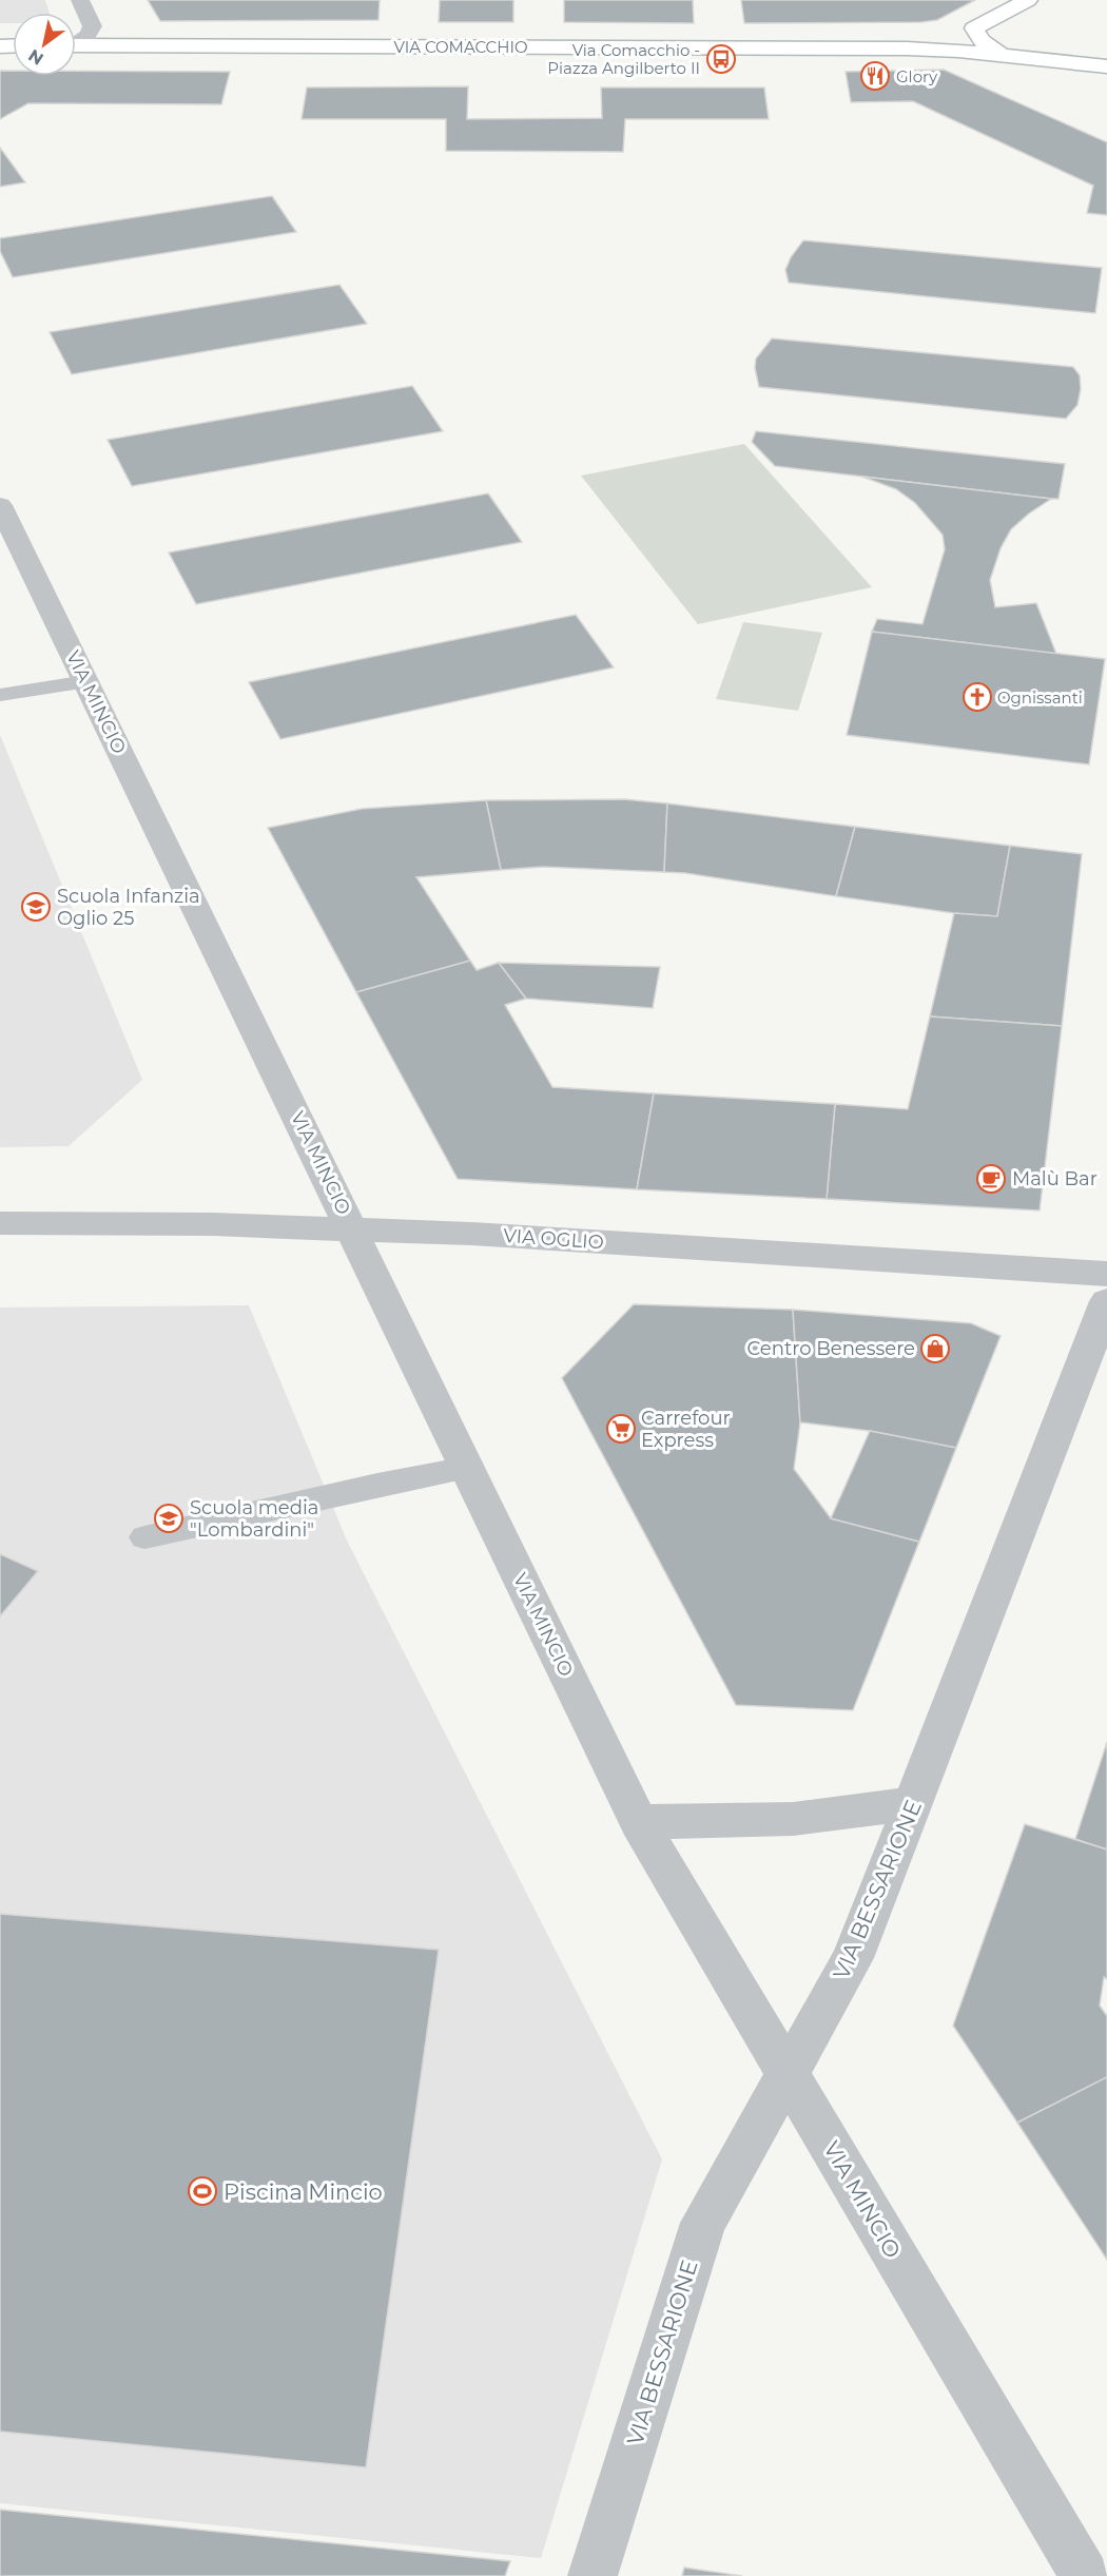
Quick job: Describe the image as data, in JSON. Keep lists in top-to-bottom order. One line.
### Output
{"streets":{"main road":["VIA COMACCHIO"],"street":["VIA MINCIO","VIA OGLIO","VIA BESSARIONE"]},"crossings":[["VIA MINCIO","VIA OGLIO"],["VIA MINCIO","VIA BESSARIONE"]],"places":{"bus stop":["Via Comacchio - Piazza Angilberto II"],"restaurant":["Glory"],"church":["Ognissanti"],"school or university":["Scuola Infanzia Oglio 25","Scuola media \"Lombardini\""],"cafe":["Malù Bar"],"shop":["Centro Benessere"],"supermarket":["Carrefour Express"],"sports":["Piscina Mincio"]},"north":"bottom left"}
